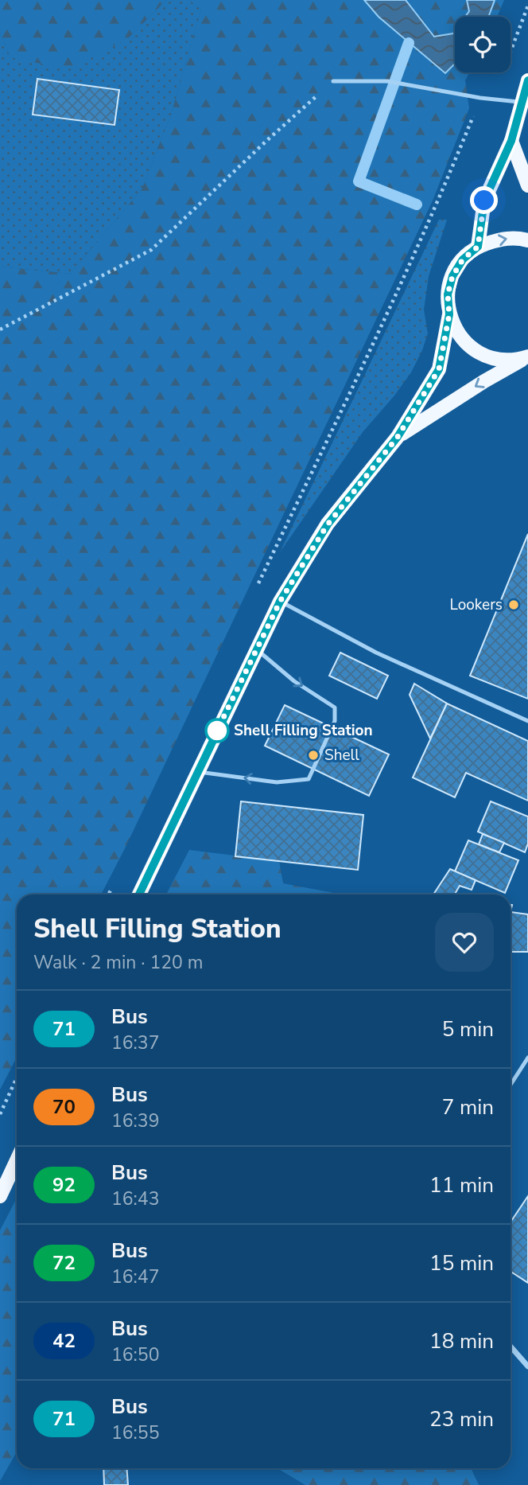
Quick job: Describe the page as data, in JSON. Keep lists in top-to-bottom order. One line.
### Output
{"places":["Lookers","Shell Filling Station","Shell"],"lines":["bus line 71"],"page":{"heading":["Shell Filling Station","Walk · 2 min · 120 m"],"list":[{"mark":"71","name":"Bus","note":"16:37","value":"5 min"},{"mark":"70","name":"Bus","note":"16:39","value":"7 min"},{"mark":"92","name":"Bus","note":"16:43","value":"11 min"},{"mark":"72","name":"Bus","note":"16:47","value":"15 min"},{"mark":"42","name":"Bus","note":"16:50","value":"18 min"},{"mark":"71","name":"Bus","note":"16:55","value":"23 min"}]}}
